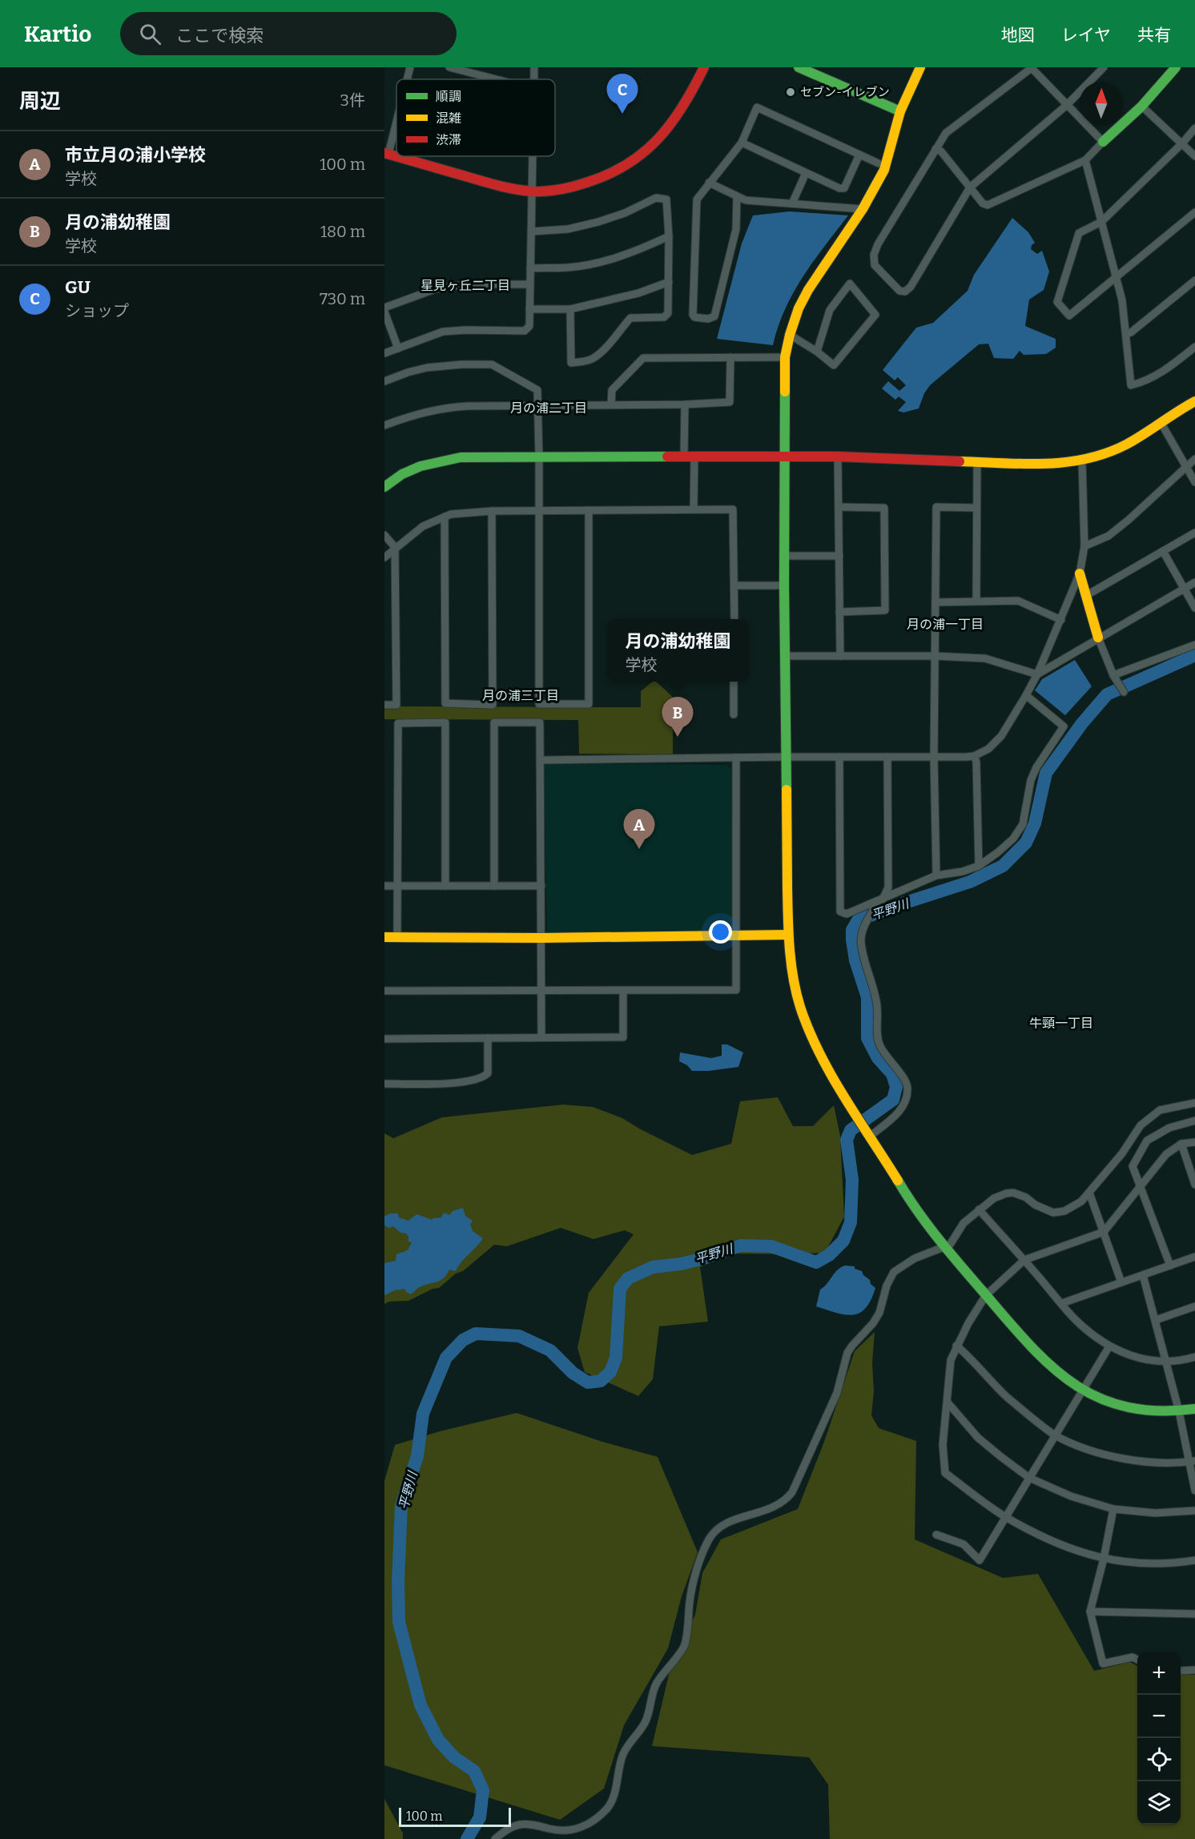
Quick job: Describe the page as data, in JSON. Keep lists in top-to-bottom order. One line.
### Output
{"districts":["星見ヶ丘二丁目","月の浦二丁目","月の浦一丁目","月の浦三丁目","牛頸一丁目"],"water":["平野川"],"places":["セブン-イレブン"],"legend":["順調","混雑","渋滞"],"scale_bar":"100 m","north":"top","page":{"header":"Kartio","search":"ここで検索","nav":["地図","レイヤ","共有"],"heading":["周辺","3件"],"pins":["C","B","A"],"list":[{"mark":"A","name":"市立月の浦小学校","note":"学校","value":"100 m"},{"mark":"B","name":"月の浦幼稚園","note":"学校","value":"180 m"},{"mark":"C","name":"GU","note":"ショップ","value":"730 m"}],"popup":["月の浦幼稚園","学校"],"map_buttons":["+","−"],"scale":"100 m"}}
